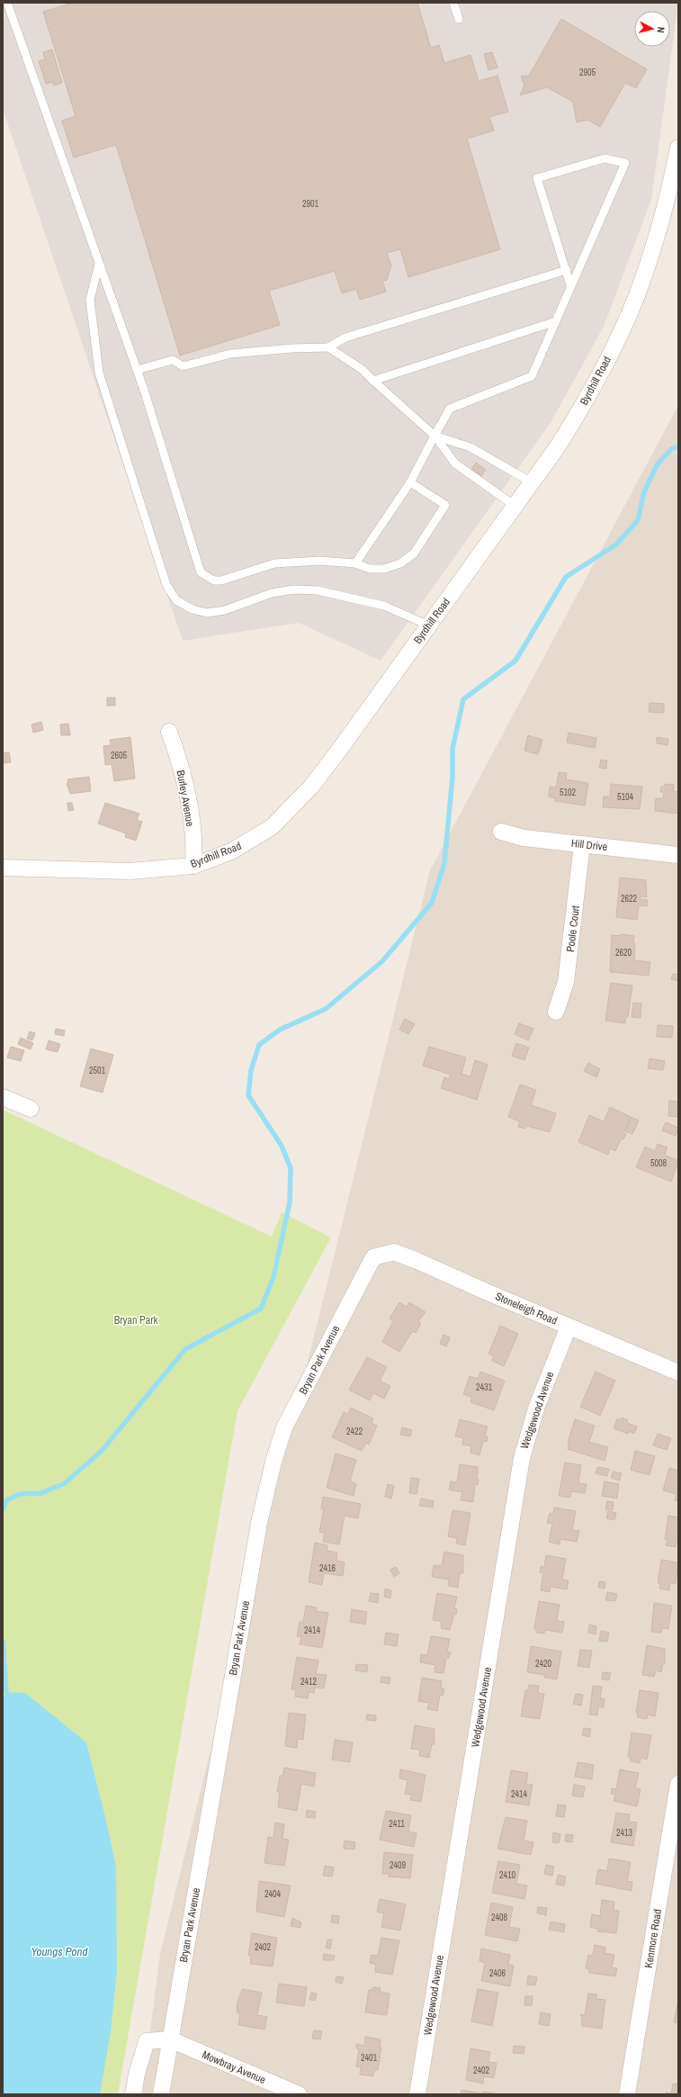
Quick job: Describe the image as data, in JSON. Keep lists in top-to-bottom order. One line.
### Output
{"streets":{"street":["Byrdhill Road","Burley Avenue","Hill Drive","Poole Court","Stoneleigh Road","Bryan Park Avenue","Wedgewood Avenue","Kenmore Road","Mowbray Avenue"]},"crossings":[["Byrdhill Road","Burley Avenue"],["Hill Drive","Poole Court"],["Stoneleigh Road","Bryan Park Avenue"],["Stoneleigh Road","Wedgewood Avenue"],["Bryan Park Avenue","Mowbray Avenue"]],"water":["Youngs Pond"],"parks":["Bryan Park"],"house_numbers":["2905","2901","2605","5102","5104","2622","2620","2501","5008","2431","2422","2416","2414","2420","2412","2414","2411","2413","2409","2410","2404","2408","2402","2406","2401","2402"],"north":"right"}
